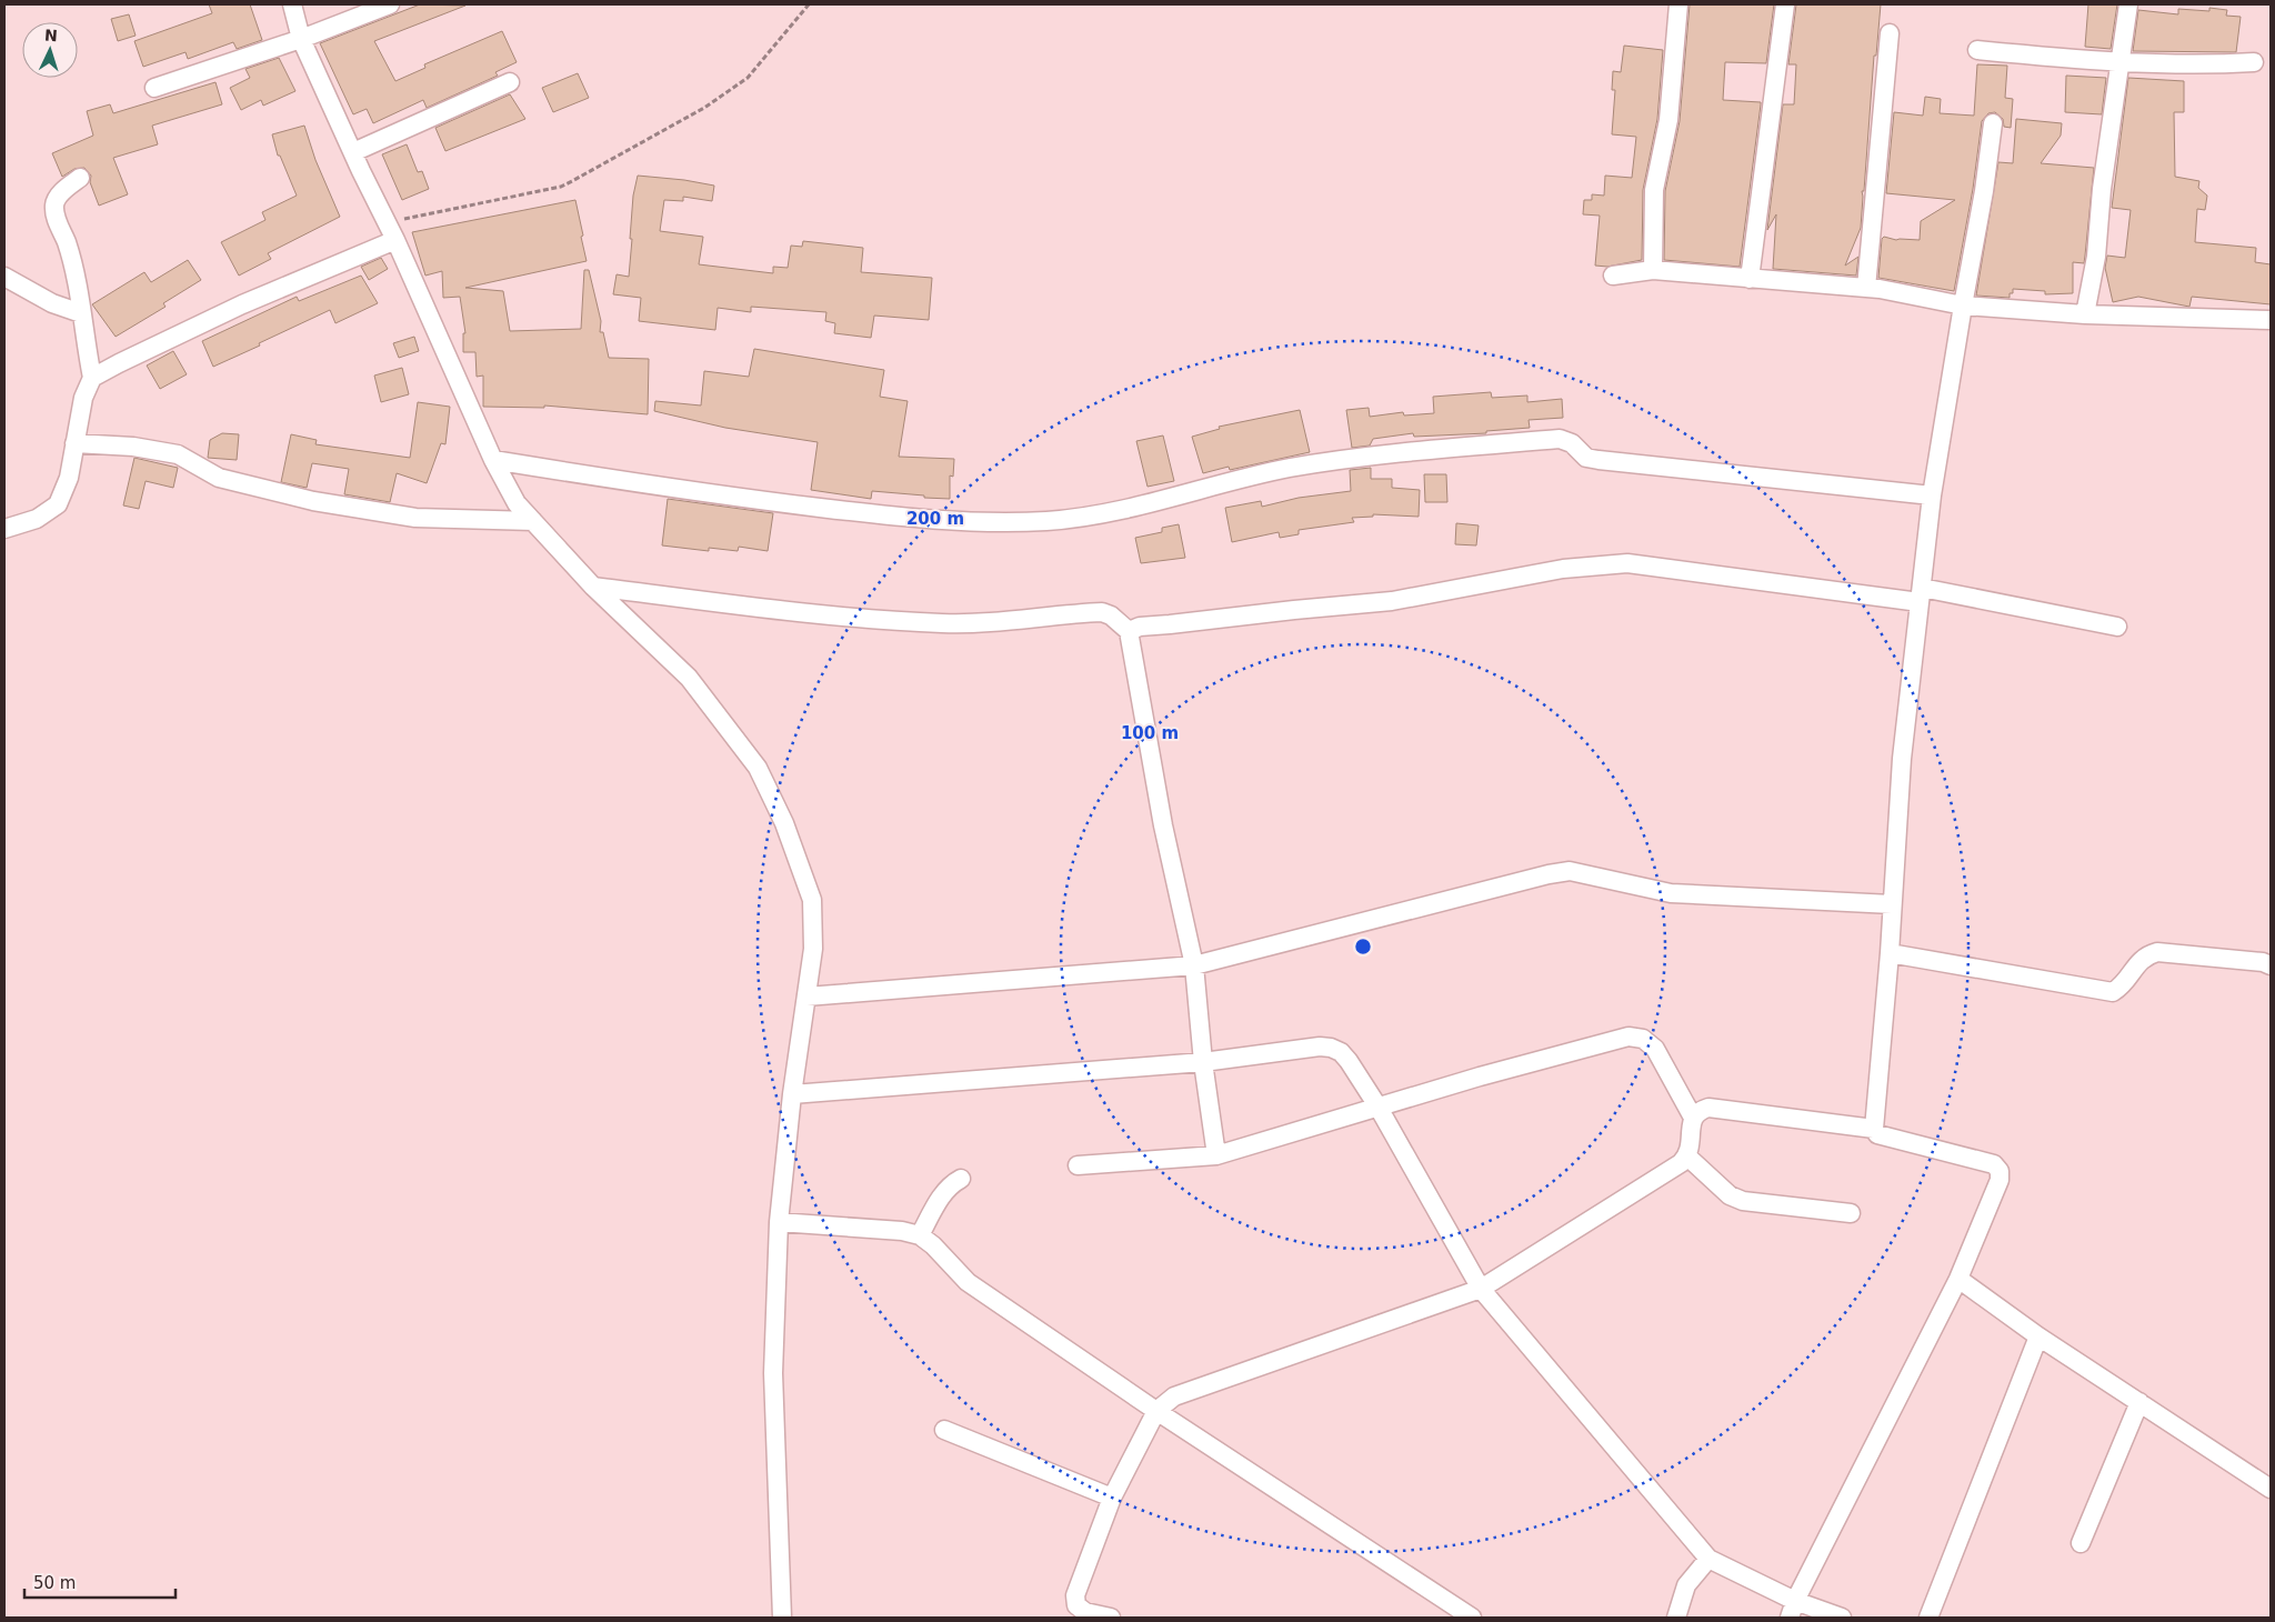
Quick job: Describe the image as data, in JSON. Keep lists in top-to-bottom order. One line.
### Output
{"scale_bar":"50 m","north":"top","rings":["200 m","100 m"]}
